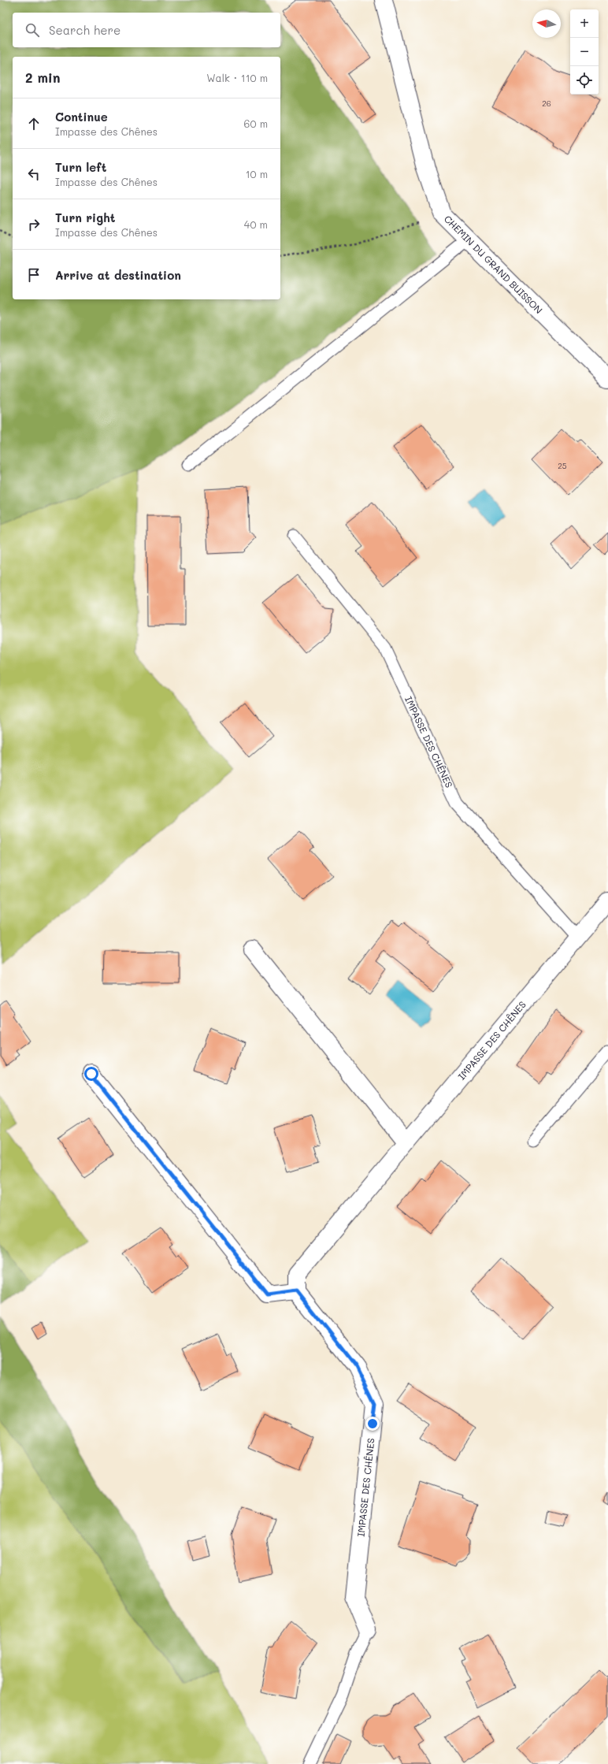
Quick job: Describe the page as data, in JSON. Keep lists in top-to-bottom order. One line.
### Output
{"streets":{"street":["CHEMIN DU GRAND BUISSON","IMPASSE DES CHÊNES"]},"house_numbers":["26","25"],"north":"left","page":{"map_buttons":["+","−"],"search":"Search here","heading":["2 min","Walk · 110 m"],"list":[["Continue","Impasse des Chênes","60 m"],["Turn left","Impasse des Chênes","10 m"],["Turn right","Impasse des Chênes","40 m"],"Arrive at destination"]}}
